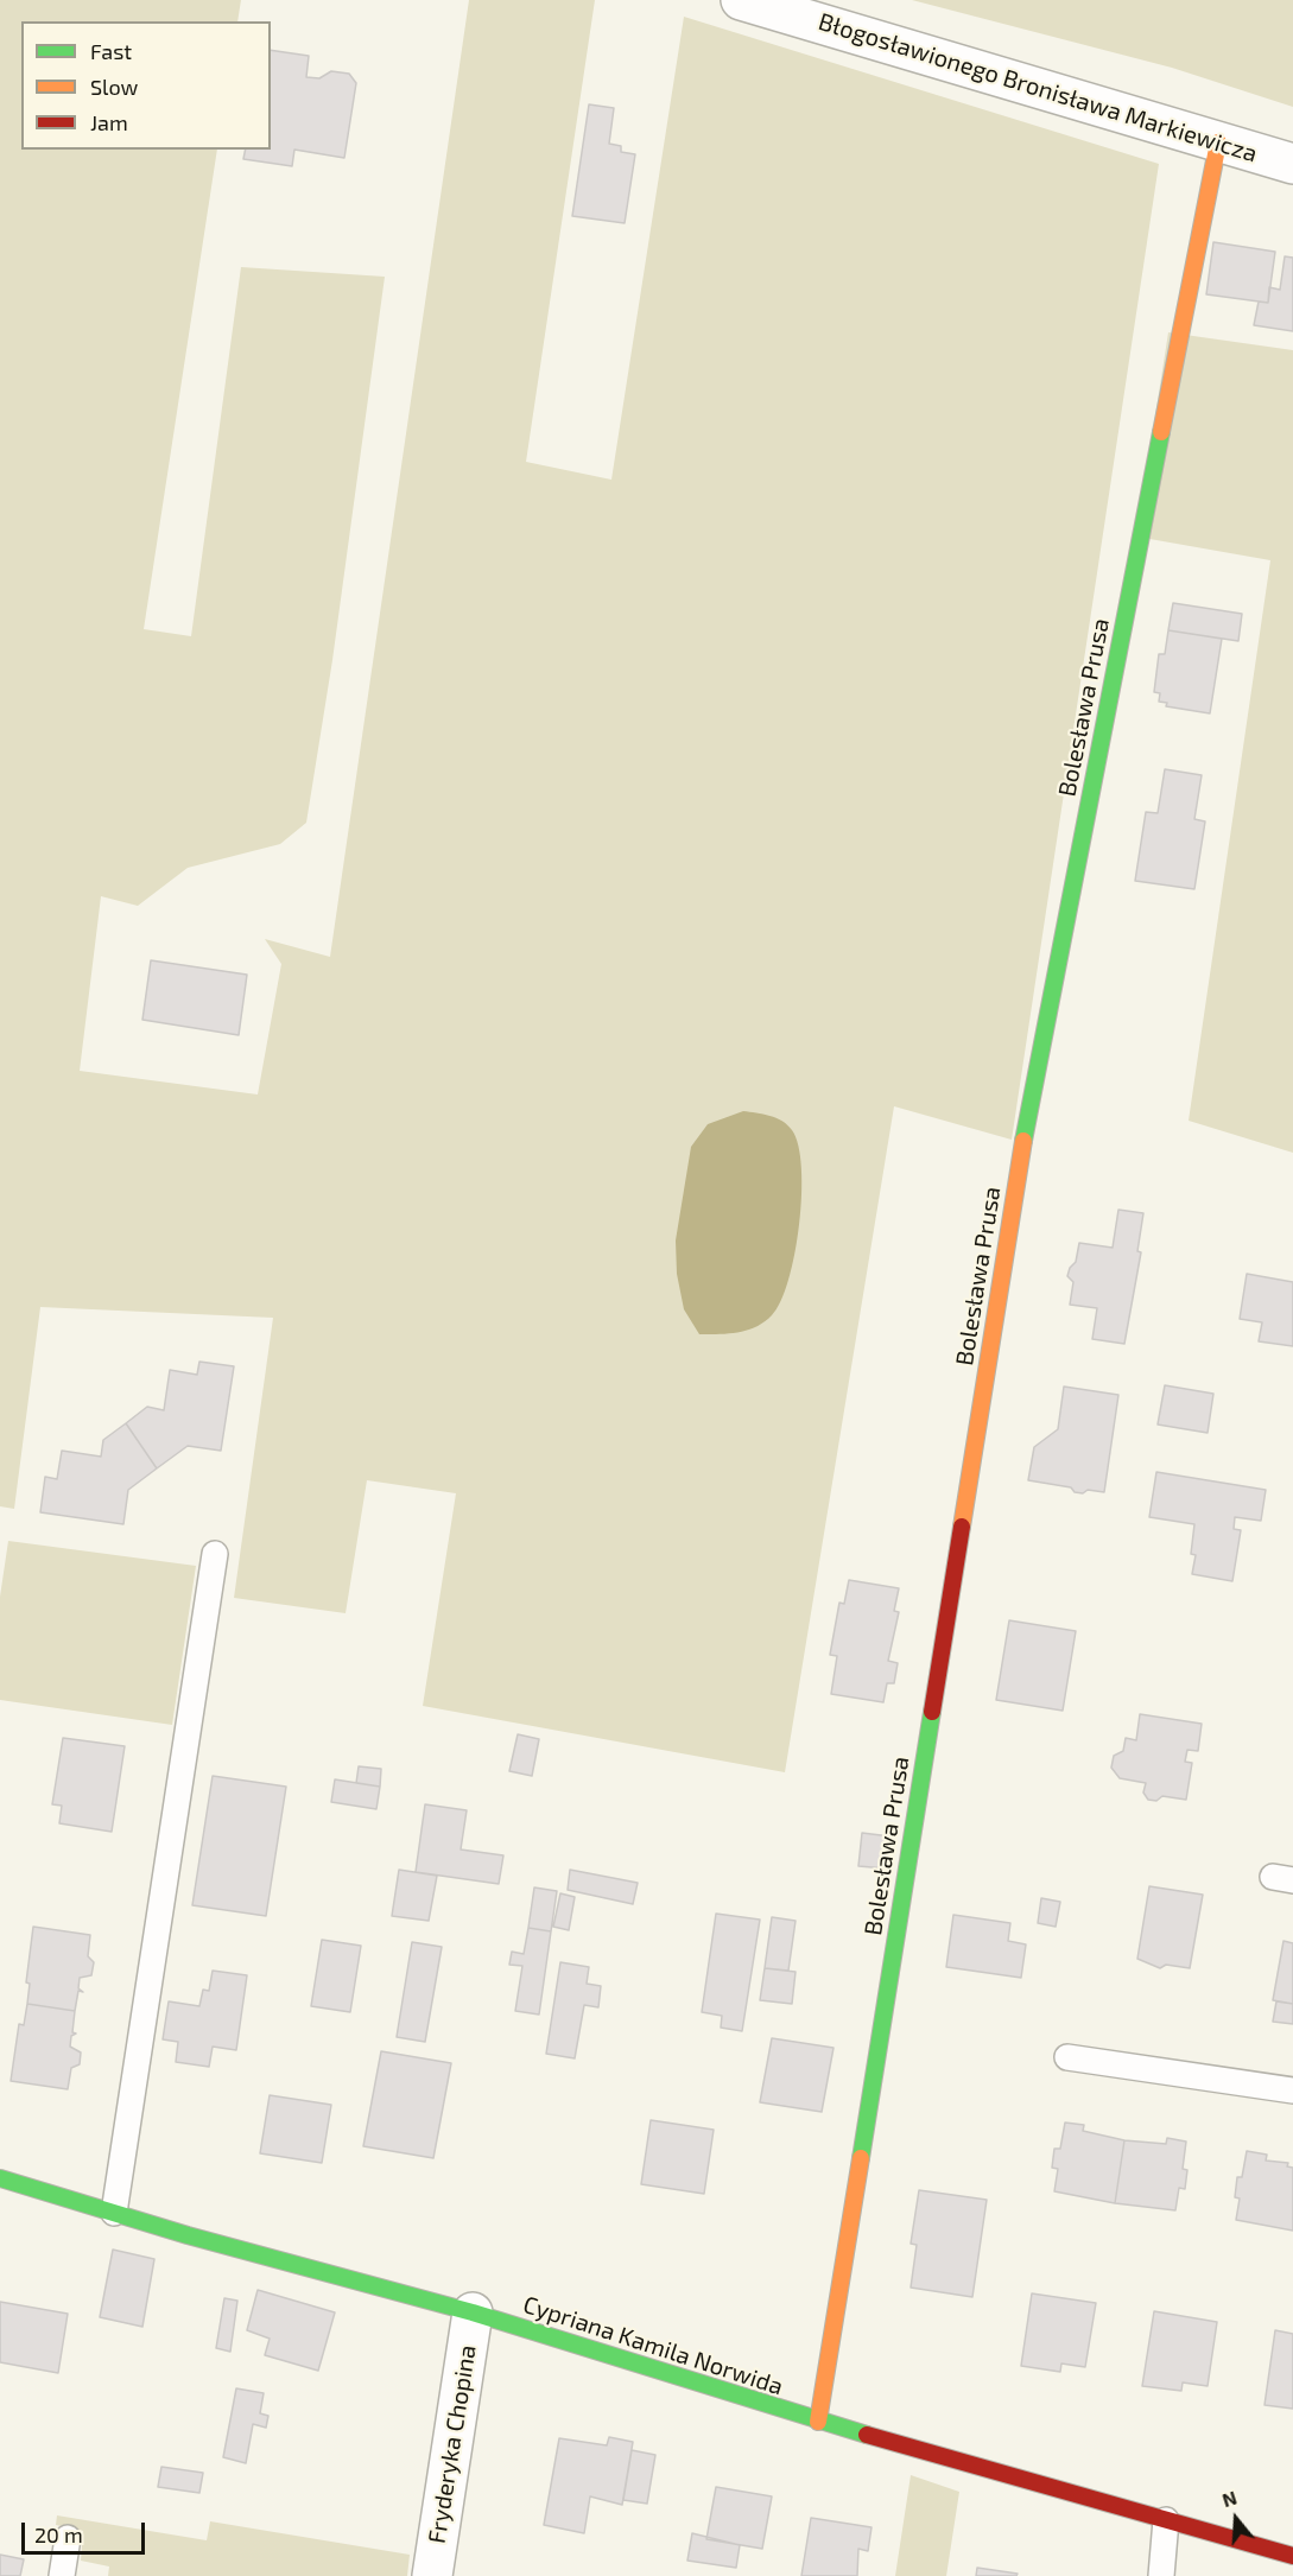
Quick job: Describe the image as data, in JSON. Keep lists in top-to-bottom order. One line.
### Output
{"streets":{"street":["Błogosławionego Bronisława Markiewicza","Bolesława Prusa","Cypriana Kamila Norwida","Fryderyka Chopina"]},"crossings":[["Błogosławionego Bronisława Markiewicza","Bolesława Prusa"],["Bolesława Prusa","Cypriana Kamila Norwida"],["Cypriana Kamila Norwida","Fryderyka Chopina"]],"legend":["Fast","Slow","Jam"],"scale_bar":"20 m","north":"top"}
